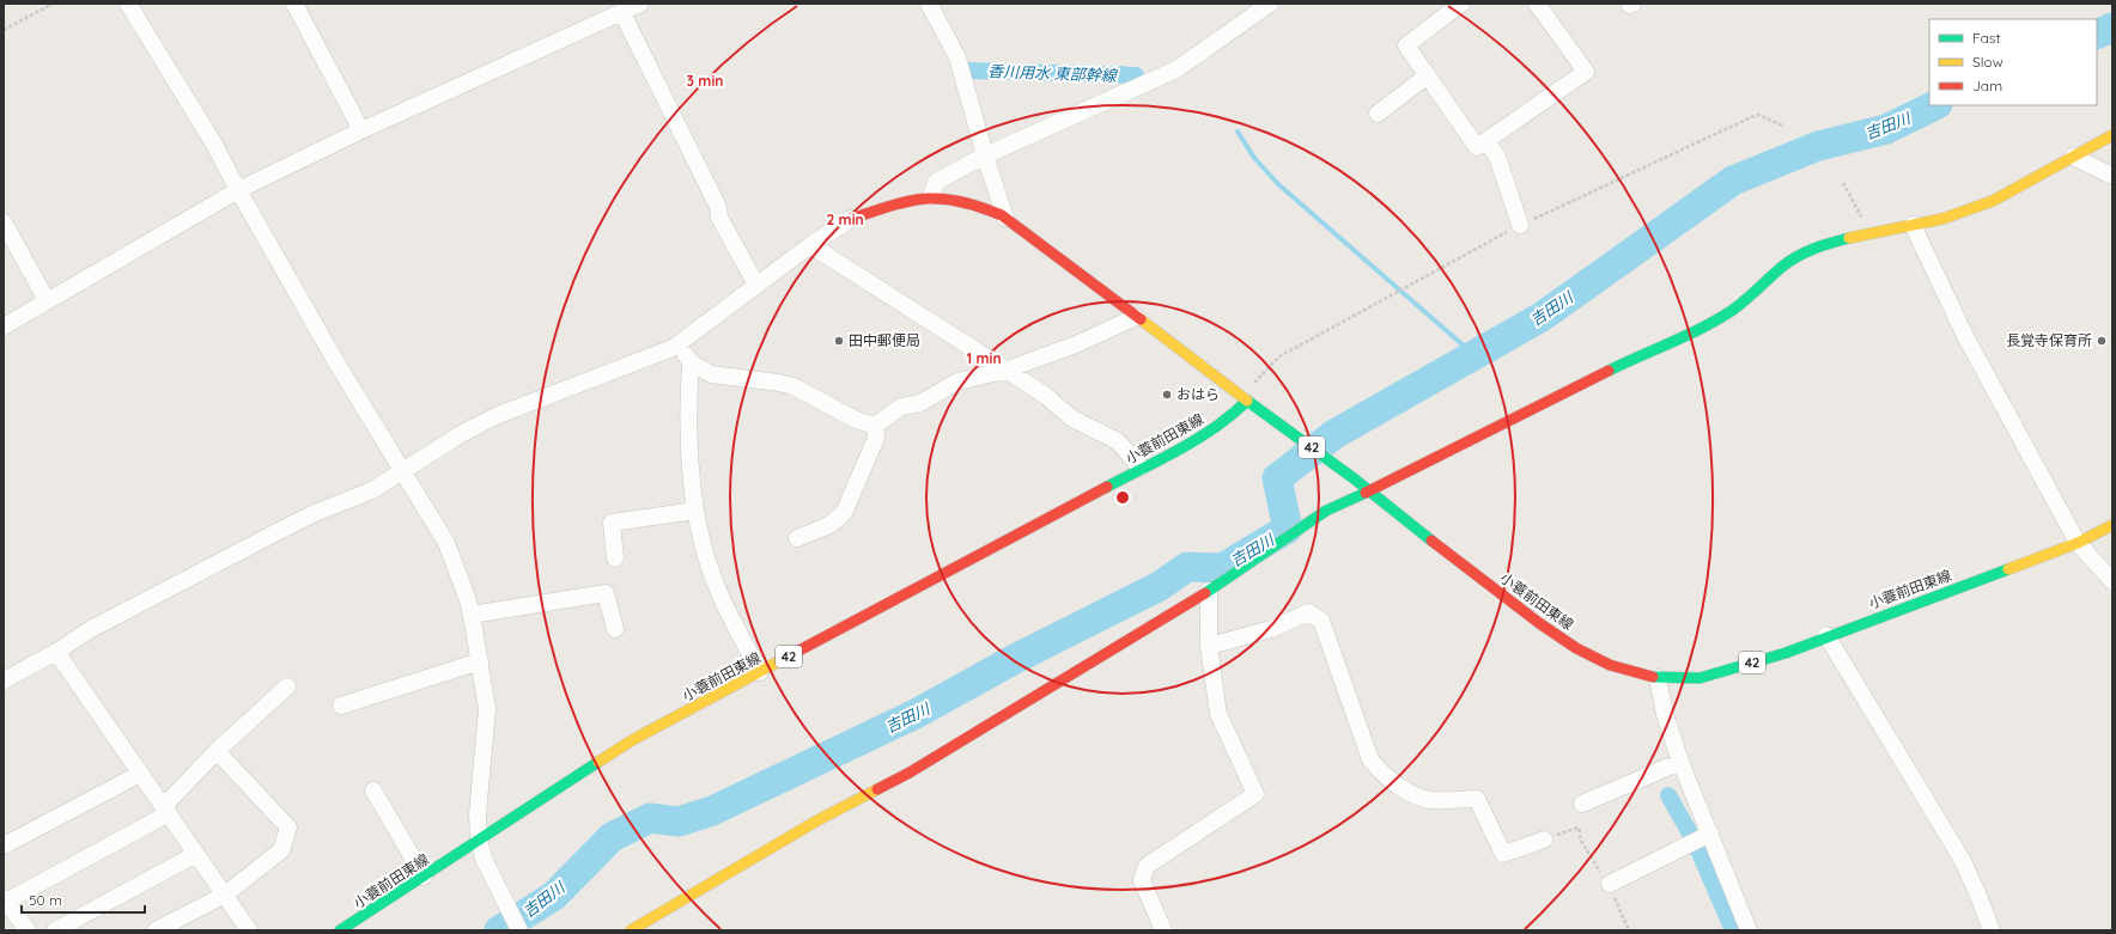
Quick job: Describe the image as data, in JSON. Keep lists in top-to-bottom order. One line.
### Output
{"streets":{"street":["小蓑前田東線","42"]},"water":["香川用水 東部幹線","吉田川"],"places":["田中郵便局","長覚寺保育所","おはら"],"legend":["Fast","Slow","Jam"],"scale_bar":"50 m","rings":["3 min","2 min","1 min"]}
